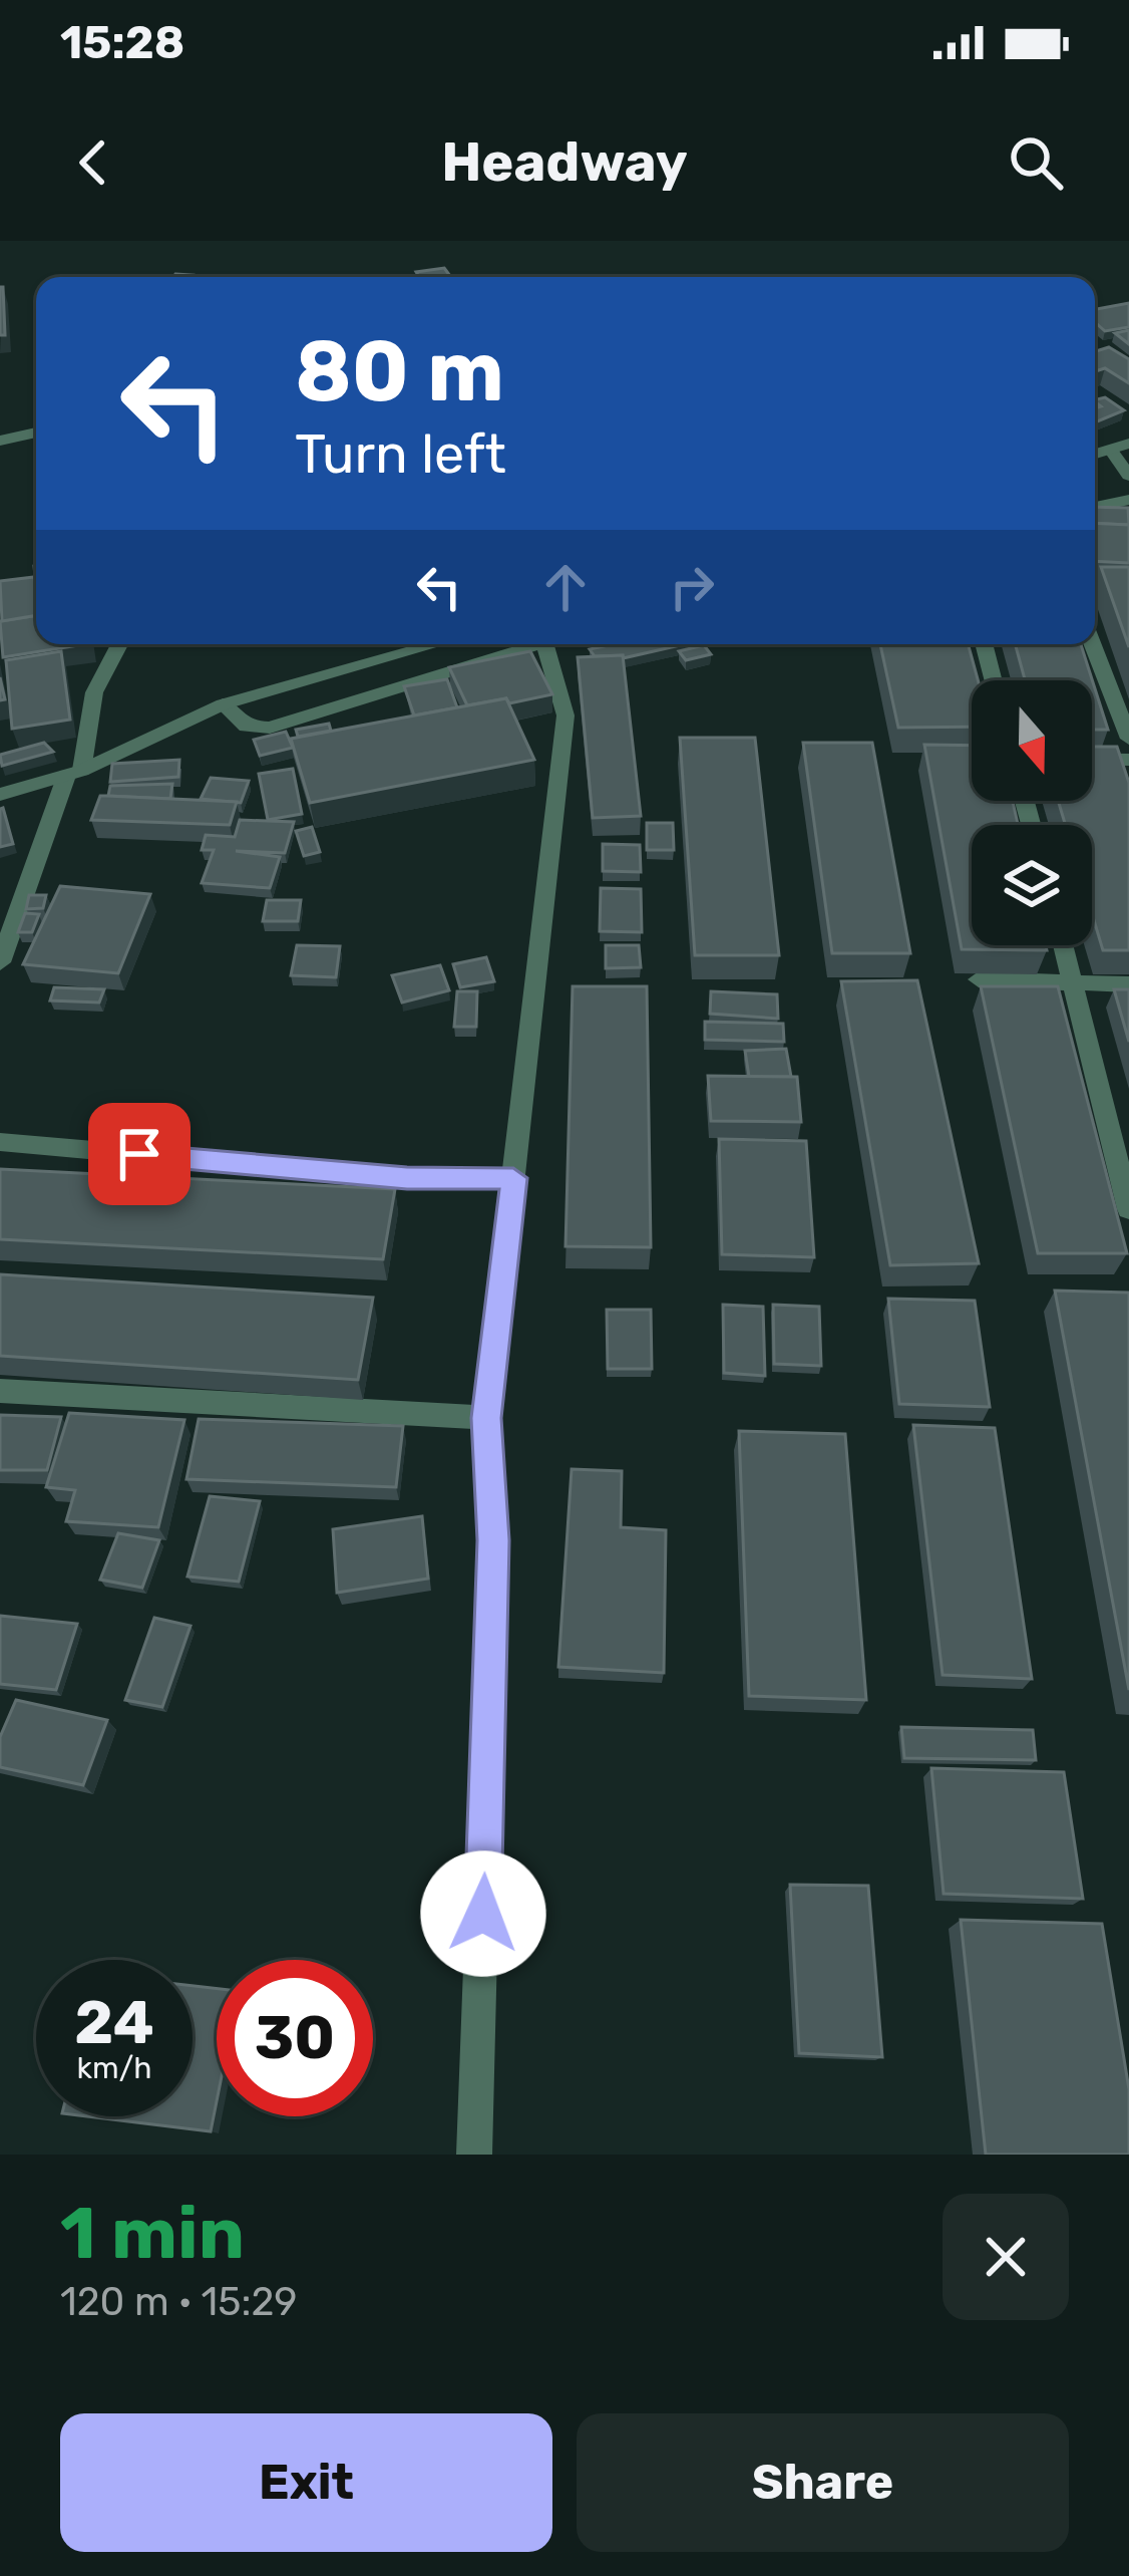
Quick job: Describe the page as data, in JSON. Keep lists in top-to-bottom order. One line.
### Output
{"north":"bottom","page":{"status":"15:28","header":"Headway","turn":["80 m","Turn left"],"speed":"24 km/h","limit":"30","heading":["1 min","120 m · 15:29"],"buttons":["Exit","Share"]}}
